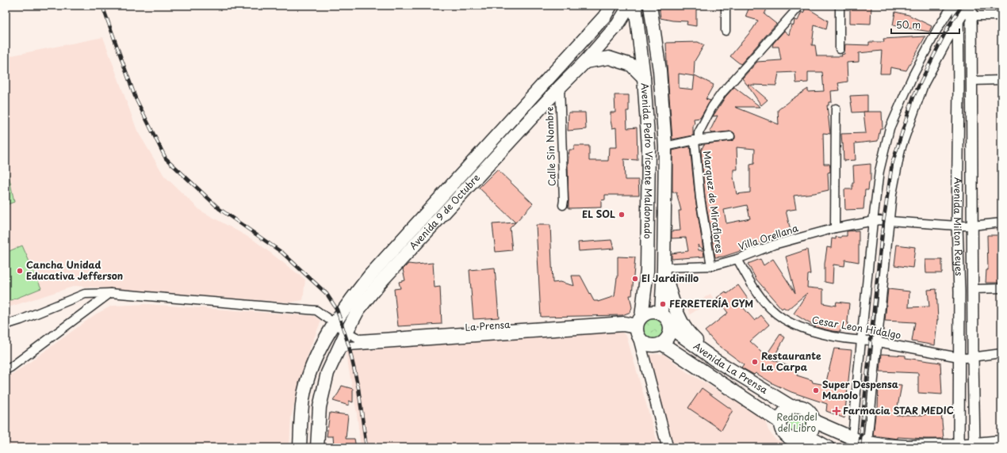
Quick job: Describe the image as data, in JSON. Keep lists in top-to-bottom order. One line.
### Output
{"streets":{"main road":["Avenida Pedro Vicente Maldonado","Avenida 9 de Octubre","Avenida La Prensa"],"street":["Calle Sin Nombre","Marquez de Miraflores","Avenida Milton Reyes","Villa Orellana","La Prensa","Cesar Leon Hidalgo"]},"crossings":[["Calle Sin Nombre","Avenida 9 de Octubre"],["Avenida Pedro Vicente Maldonado","Villa Orellana"],["Avenida Pedro Vicente Maldonado","La Prensa"],["Avenida Pedro Vicente Maldonado","Avenida La Prensa"],["Marquez de Miraflores","Villa Orellana"],["Avenida 9 de Octubre","La Prensa"],["Avenida Milton Reyes","Villa Orellana"],["Avenida Milton Reyes","Cesar Leon Hidalgo"],["Villa Orellana","Cesar Leon Hidalgo"],["La Prensa","Avenida La Prensa"]],"parks":["Redondel del Libro"],"places":{"other":["EL SOL","Cancha Unidad Educativa Jefferson","El Jardinillo","FERRETERÍA GYM","Restaurante La Carpa","Super Despensa Manolo"],"health":["Farmacia STAR MEDIC"]},"scale_bar":"50 m"}
